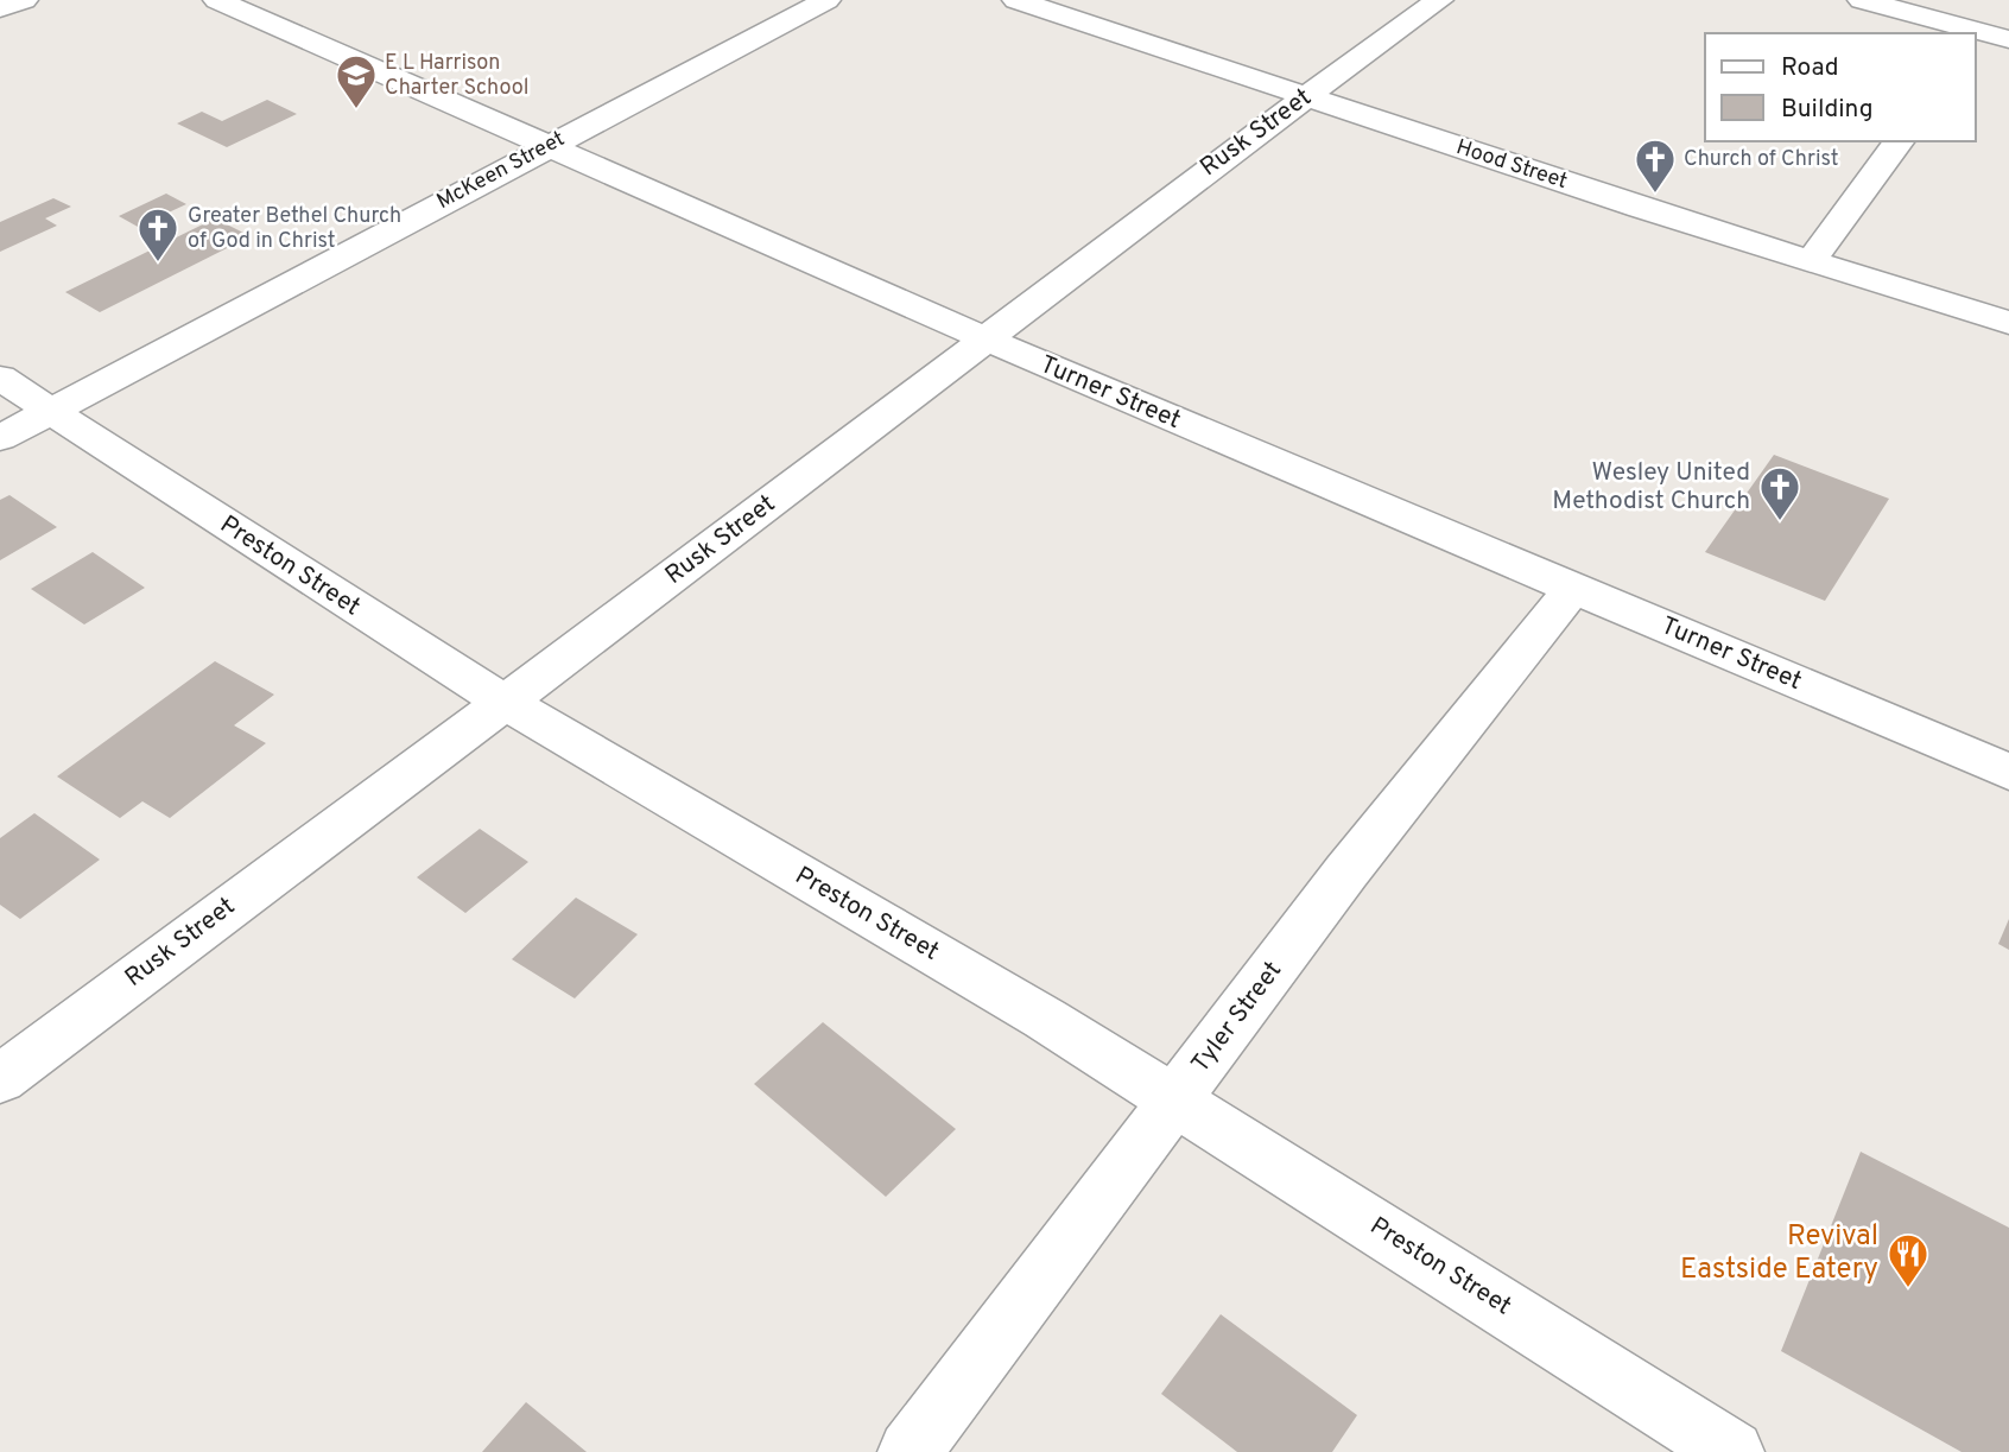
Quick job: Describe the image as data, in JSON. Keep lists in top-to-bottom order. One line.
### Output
{"streets":{"street":["Rusk Street","Hood Street","McKeen Street","Turner Street","Preston Street","Tyler Street"]},"crossings":[["Rusk Street","Hood Street"],["Rusk Street","Turner Street"],["Rusk Street","Preston Street"],["McKeen Street","Turner Street"],["McKeen Street","Preston Street"],["Turner Street","Tyler Street"],["Preston Street","Tyler Street"]],"places":{"school or university":["E L Harrison Charter School"],"church":["Church of Christ","Greater Bethel Church of God in Christ","Wesley United Methodist Church"],"restaurant":["Revival Eastside Eatery"]},"legend":["Road","Building"]}
